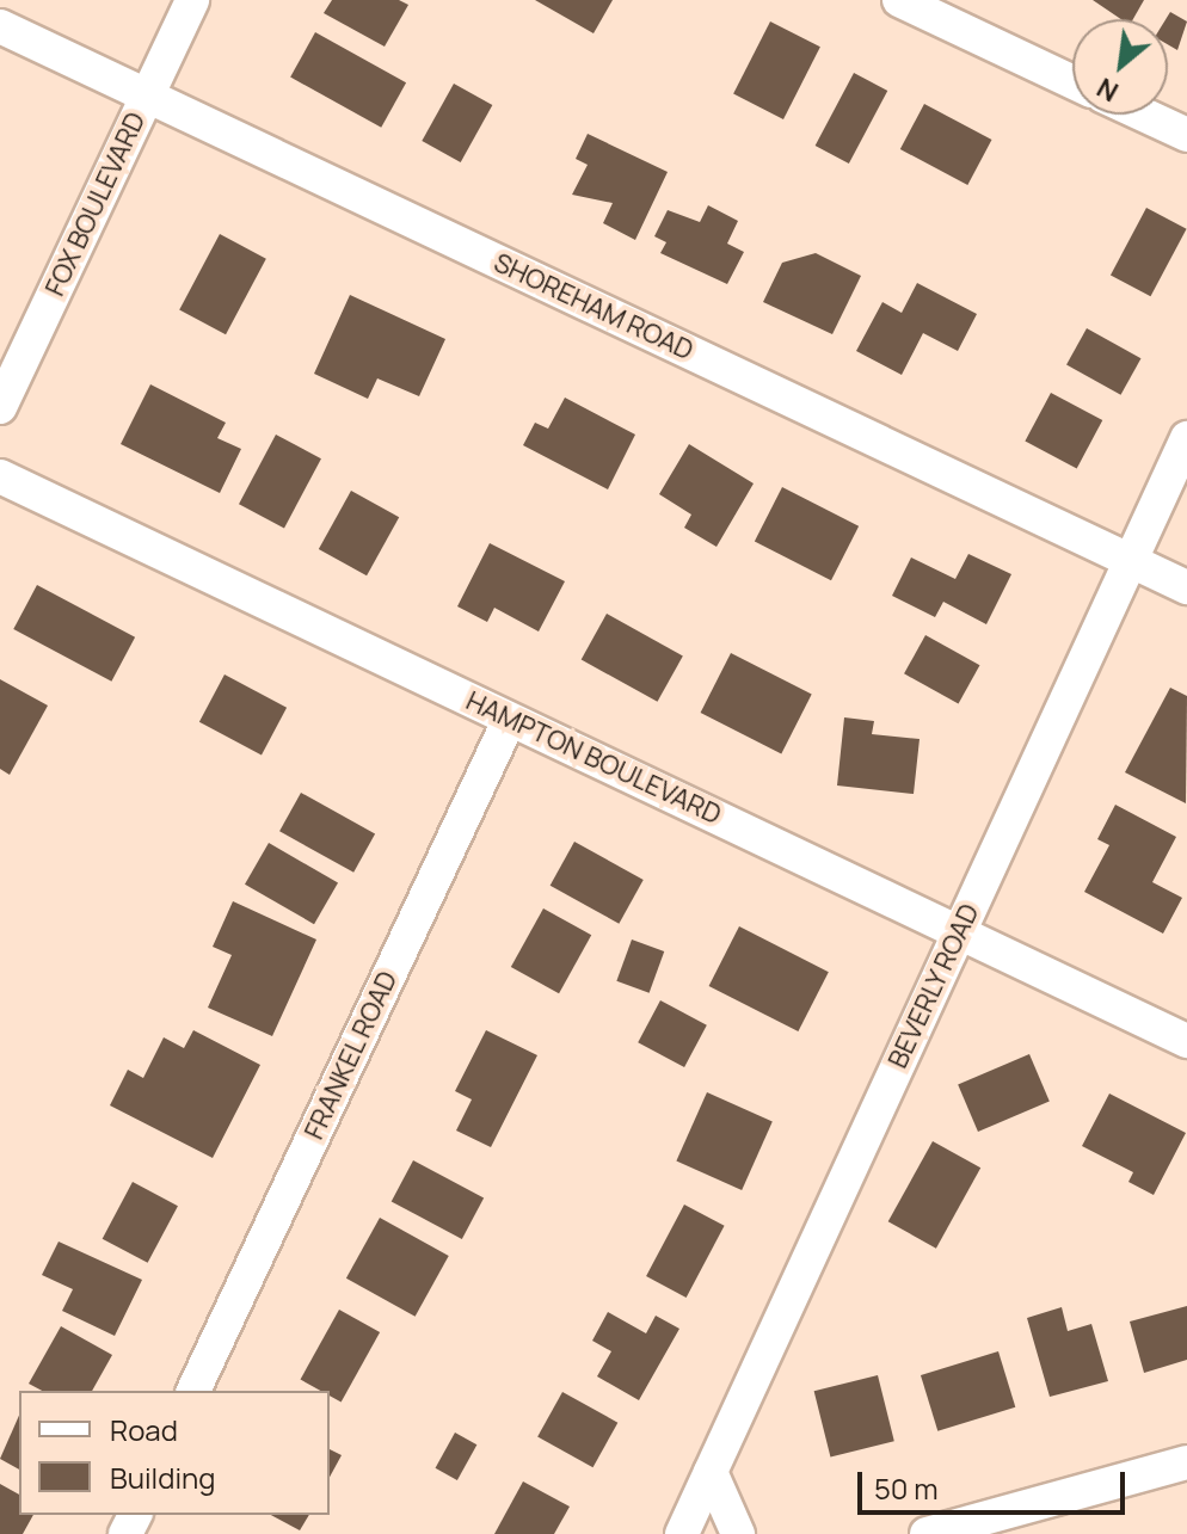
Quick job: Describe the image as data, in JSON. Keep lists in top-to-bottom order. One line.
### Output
{"streets":{"street":["FOX BOULEVARD","SHOREHAM ROAD","HAMPTON BOULEVARD","BEVERLY ROAD","FRANKEL ROAD"]},"crossings":[["FOX BOULEVARD","SHOREHAM ROAD"],["SHOREHAM ROAD","BEVERLY ROAD"],["HAMPTON BOULEVARD","BEVERLY ROAD"],["HAMPTON BOULEVARD","FRANKEL ROAD"]],"legend":["Road","Building"],"scale_bar":"50 m","north":"bottom left"}
